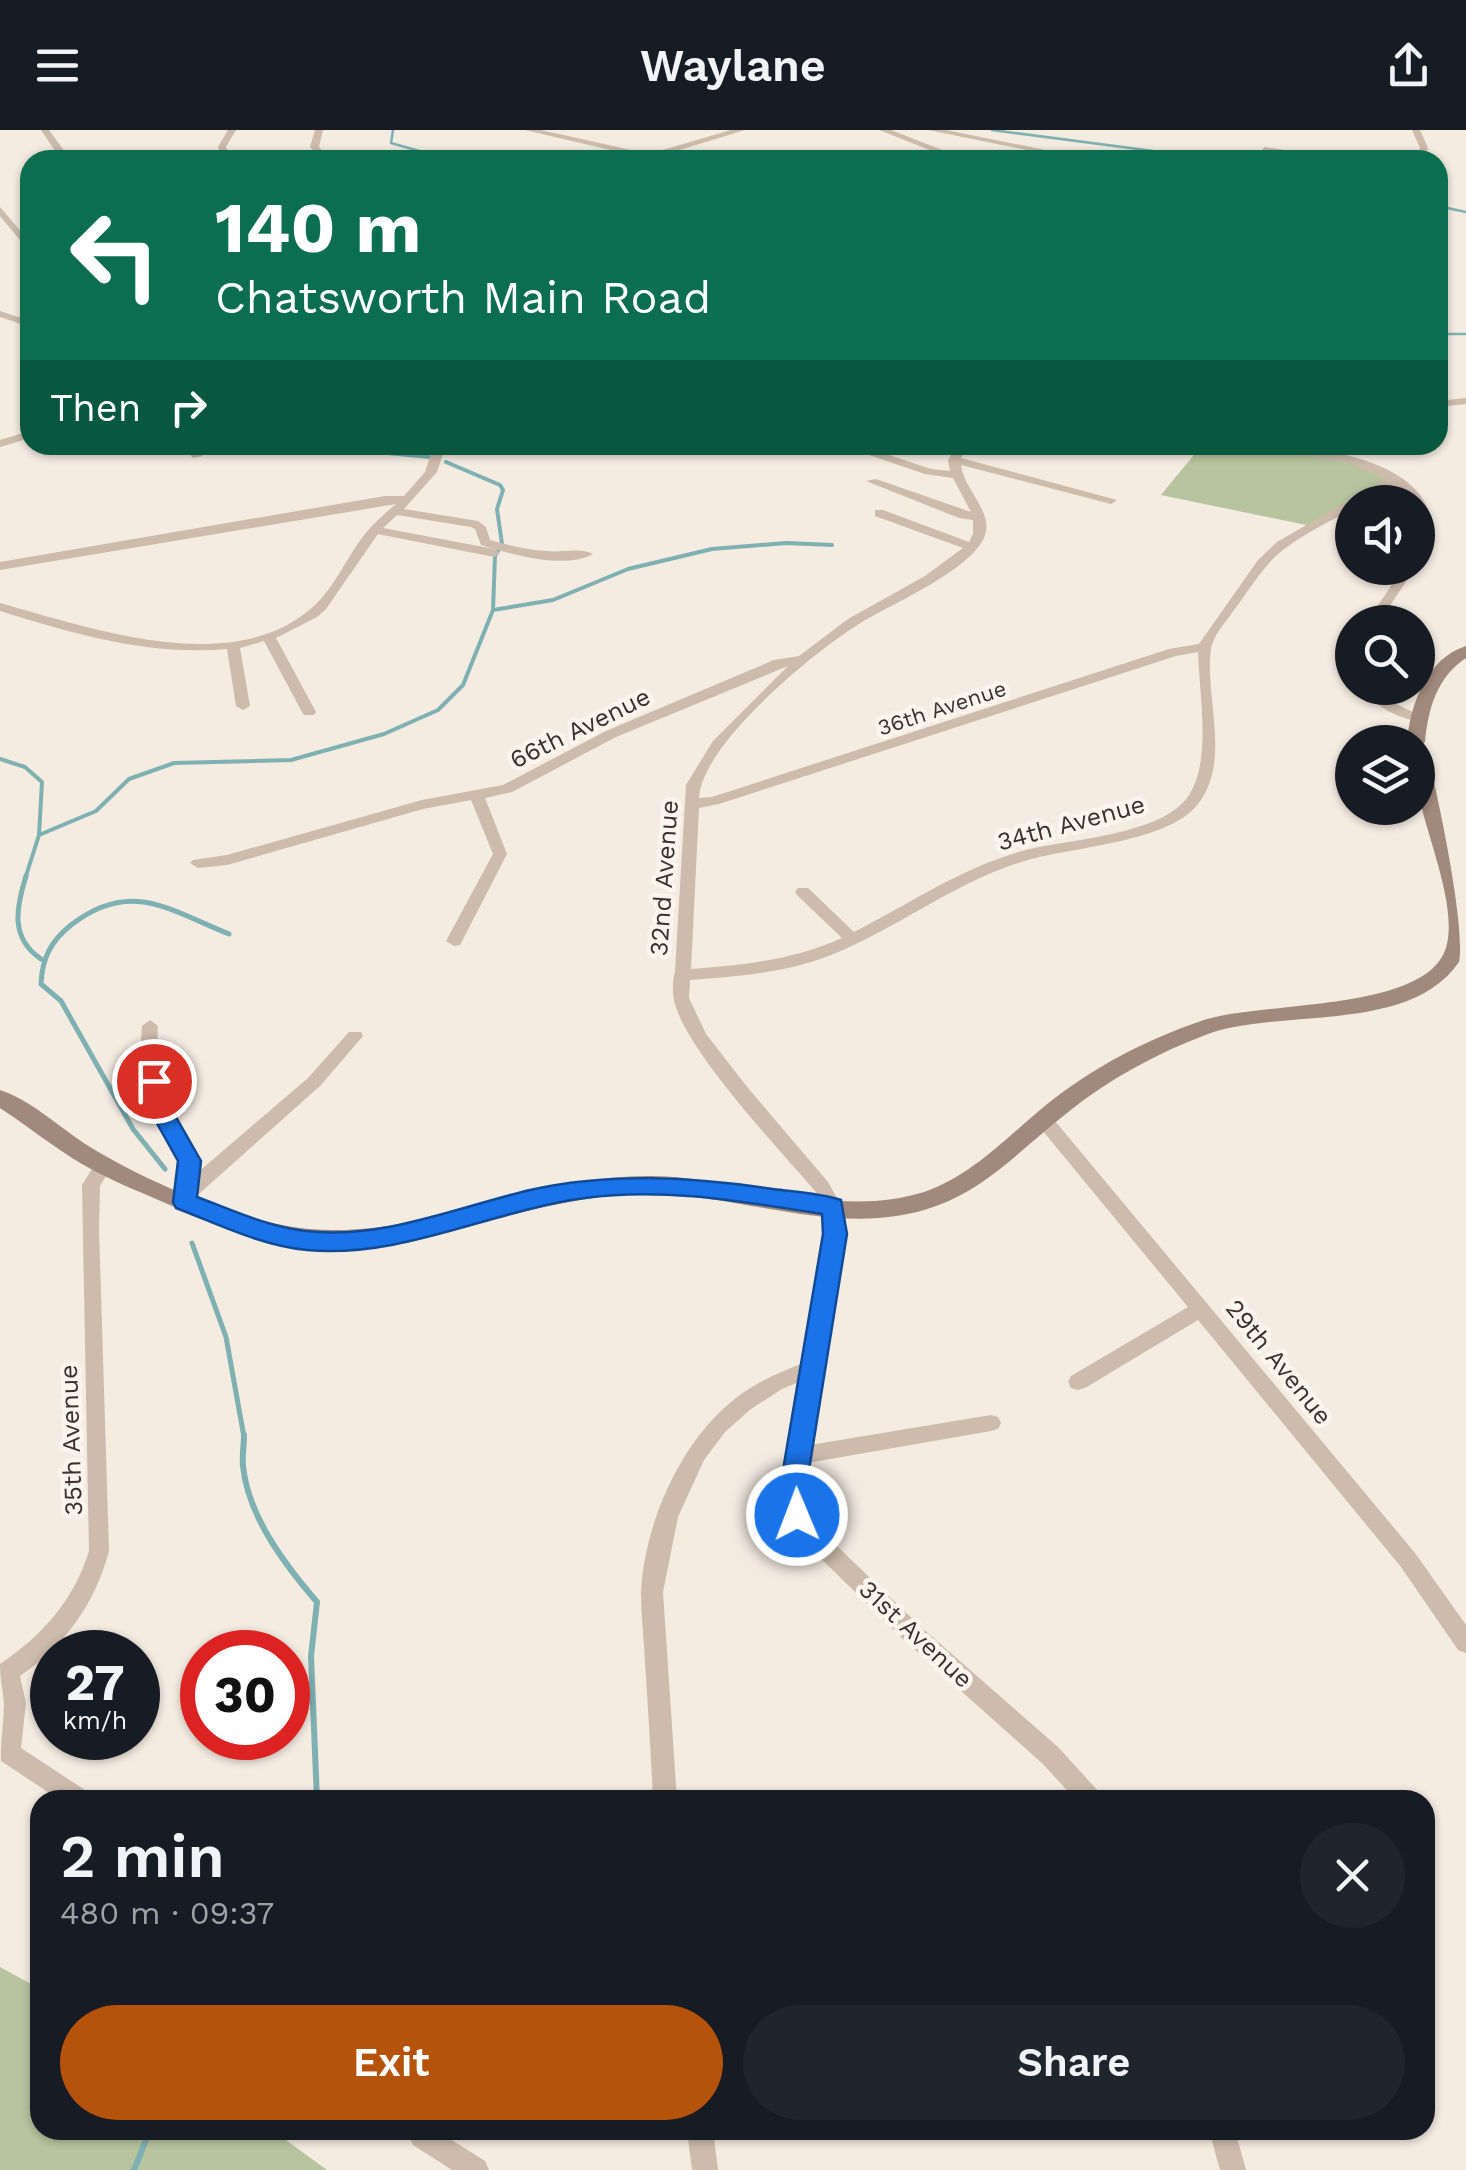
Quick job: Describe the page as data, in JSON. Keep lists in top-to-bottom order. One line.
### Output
{"streets":{"street":["36th Avenue","66th Avenue","34th Avenue","32nd Avenue","29th Avenue","35th Avenue","31st Avenue"]},"crossings":[["36th Avenue","34th Avenue"],["36th Avenue","32nd Avenue"],["66th Avenue","32nd Avenue"],["34th Avenue","32nd Avenue"],["32nd Avenue","31st Avenue"]],"page":{"header":"Waylane","turn":["140 m","Chatsworth Main Road"],"then":"Then","speed":"27 km/h","limit":"30","heading":["2 min","480 m · 09:37"],"buttons":["Exit","Share"]}}
